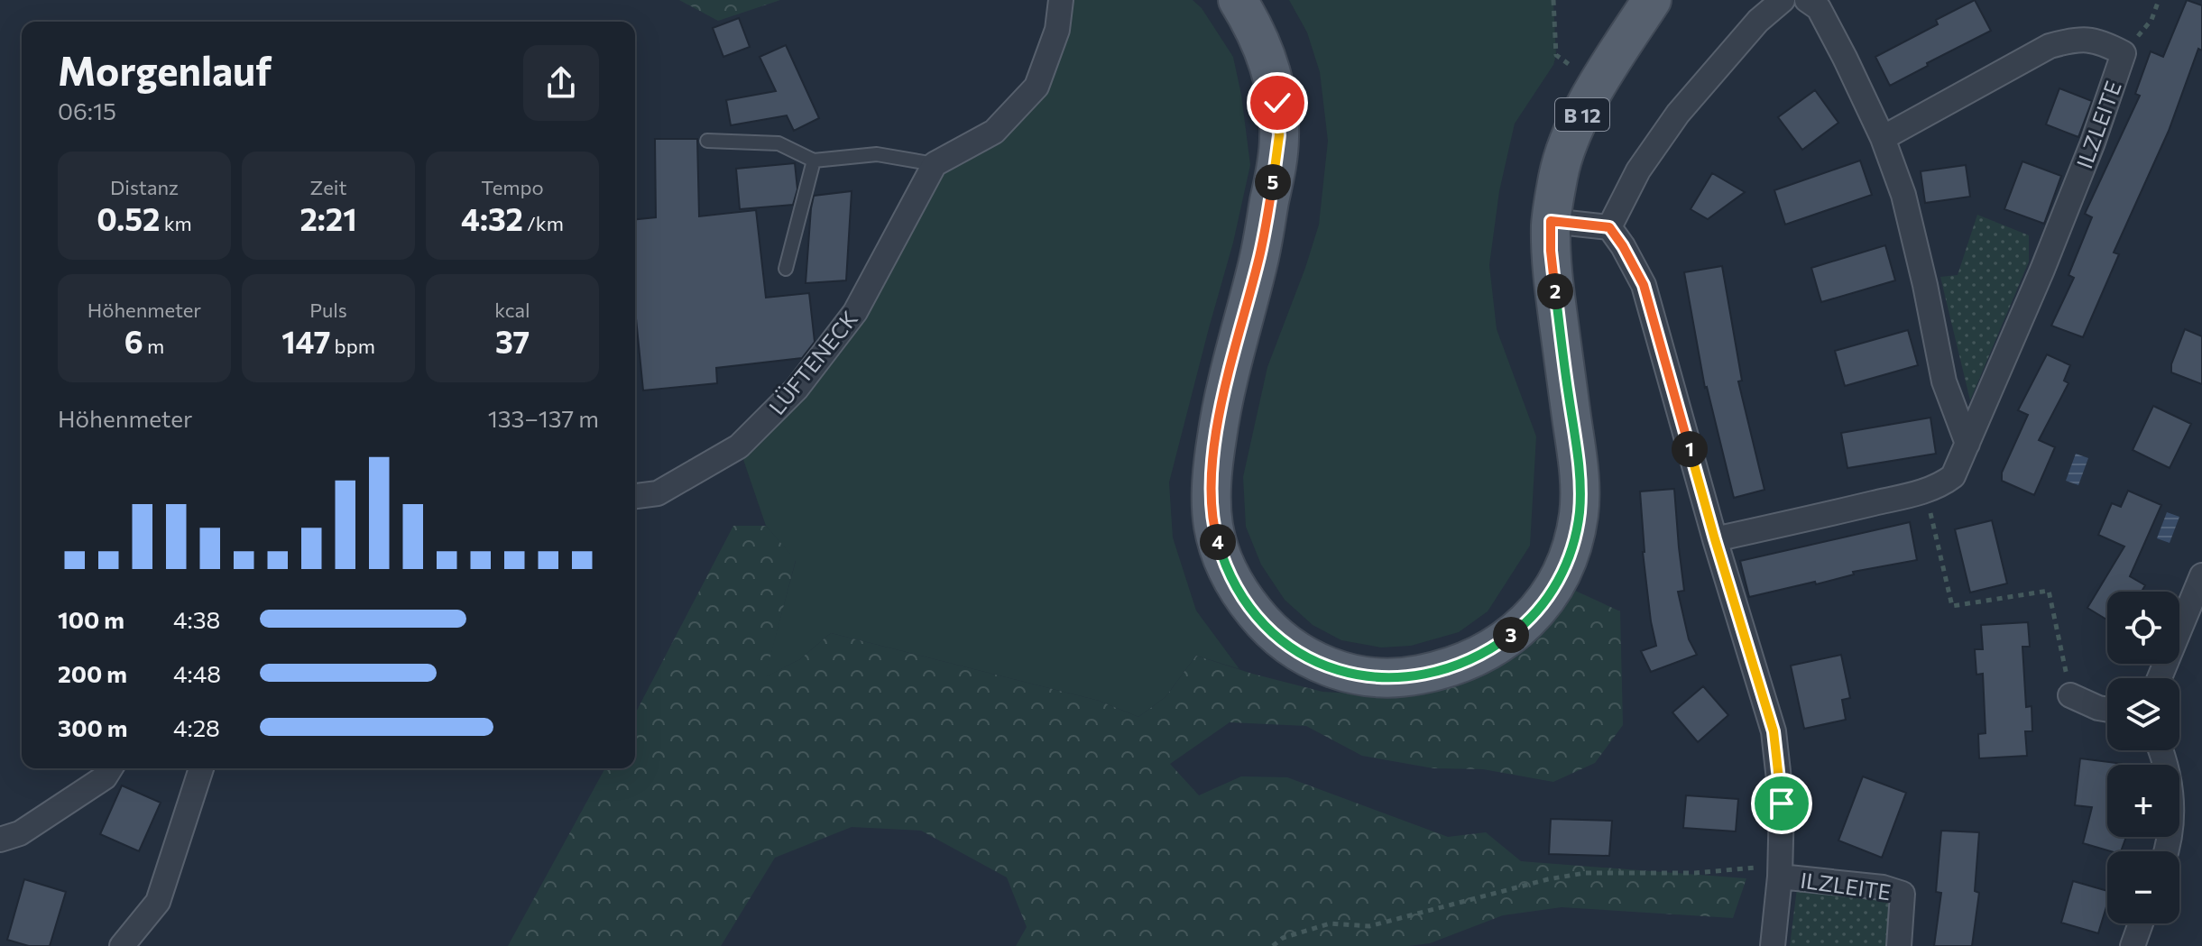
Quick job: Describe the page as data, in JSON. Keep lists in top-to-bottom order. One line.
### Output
{"streets":{"main road":["B 12"],"street":["ILZLEITE","LÜFTENECK"]},"page":{"heading":["Morgenlauf","06:15"],"stats":[["Distanz","0.52 km"],["Zeit","2:21"],["Tempo","4:32 /km"],["Höhenmeter","6 m"],["Puls","147 bpm"],["kcal","37"]],"pins":["5","2","1","4","3"],"chart":["Höhenmeter","133–137 m"],"map_buttons":["+","−"],"list":[{"name":"100 m","note":"4:38"},{"name":"200 m","note":"4:48"},{"name":"300 m","note":"4:28"}]}}
